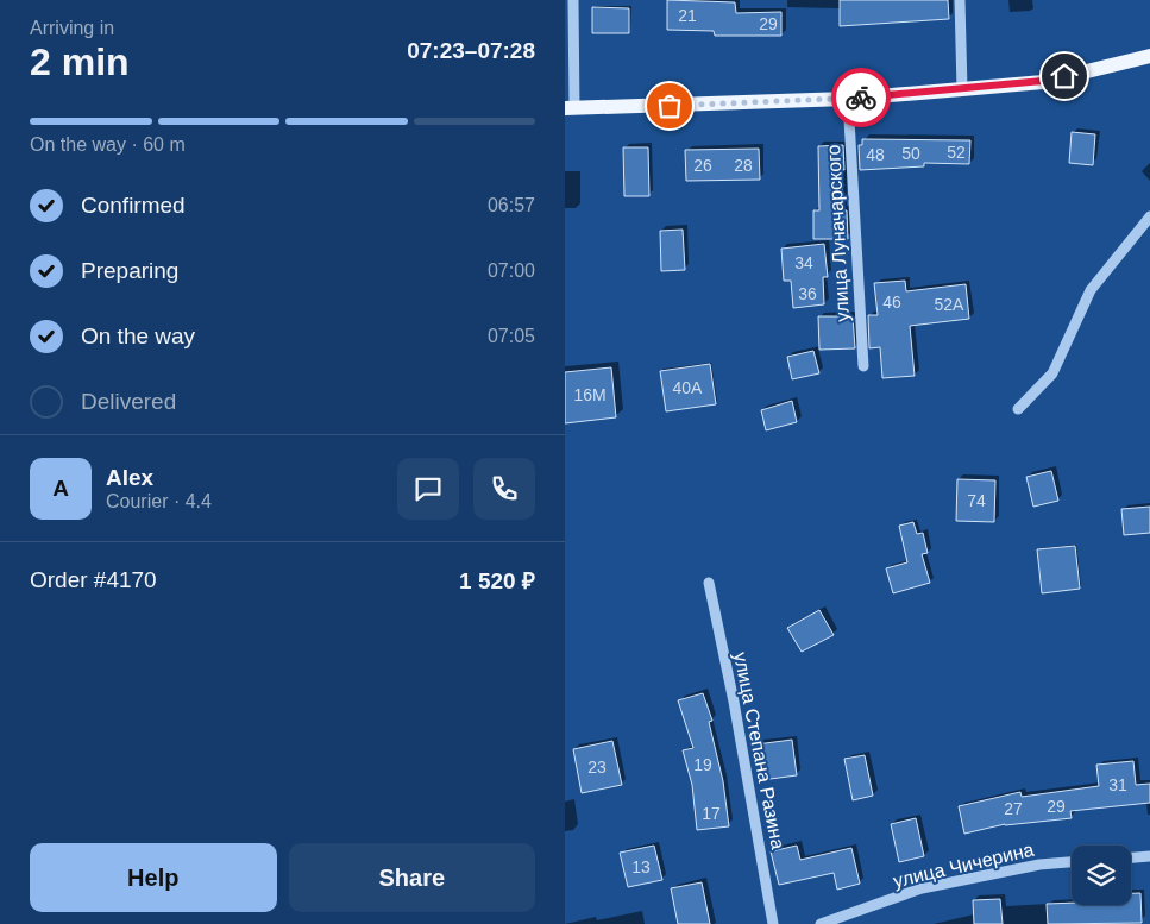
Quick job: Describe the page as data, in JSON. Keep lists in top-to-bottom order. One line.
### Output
{"streets":{"street":["улица Луначарского","улица Степана Разина","улица Чичерина"]},"house_numbers":["21","29","52","50","48","26","28","34","36","46","52А","40А","16М","74","19","23","31","29","27","17","13"],"page":{"heading":["2 min","Arriving in","07:23–07:28"],"panel":["Alex","Courier · 4.4","Order #4170","1 520 ₽"],"bar":"On the way · 60 m","list":[["Confirmed","06:57"],["Preparing","07:00"],["On the way","07:05"],"Delivered"],"round":"A","buttons":["Help","Share"]}}
